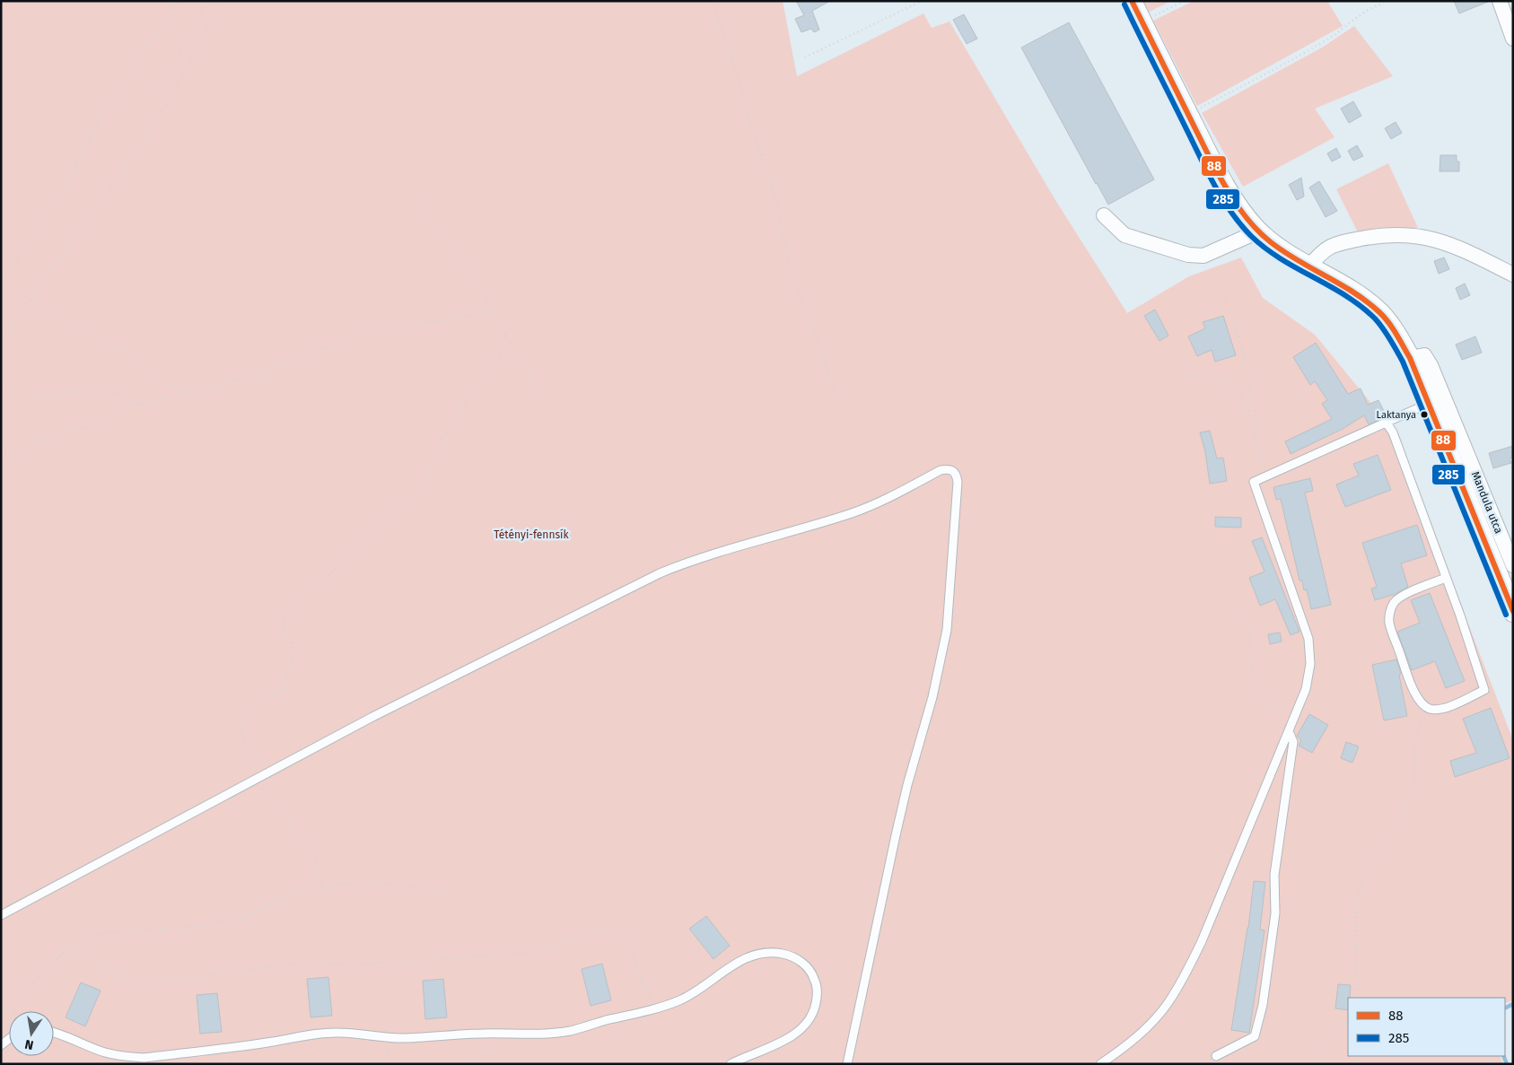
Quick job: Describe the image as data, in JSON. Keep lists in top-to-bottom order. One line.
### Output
{"streets":{"street":["Mandula utca"]},"parks":["Tétényi-fennsík"],"places":["Laktanya"],"lines":["transit line 88","transit line 285"],"legend":["88","285"],"north":"bottom"}
